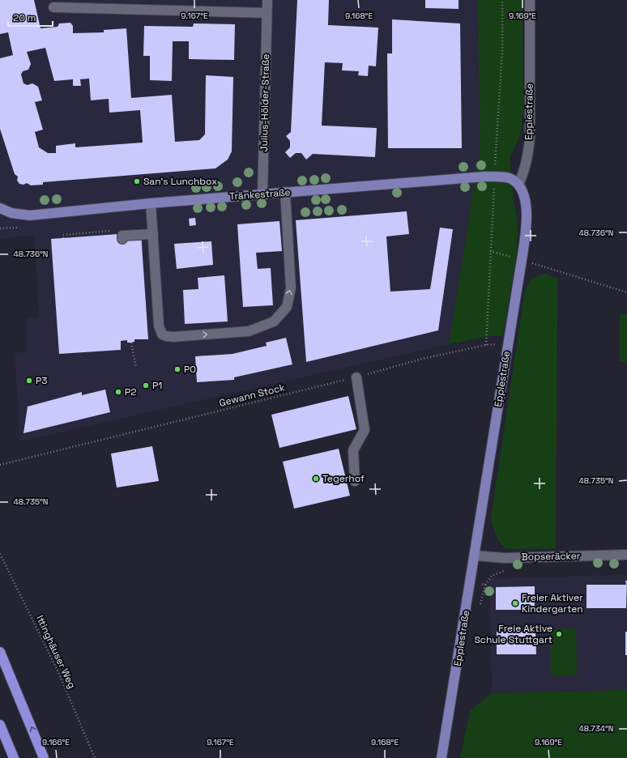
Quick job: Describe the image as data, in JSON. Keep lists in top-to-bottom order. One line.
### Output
{"streets":{"main road":["Epplestraße","Tränkestraße"],"street":["Julius-Hölder-Straße","Bopseräcker"],"path":["Gewann Stock","Ittinghäuser Weg"]},"crossings":[["Julius-Hölder-Straße","Tränkestraße"],["Epplestraße","Tränkestraße"],["Epplestraße","Gewann Stock"],["Epplestraße","Bopseräcker"]],"places":["San's Lunchbox","P0","P3","P1","P2","Tegerhof","Freier Aktiver Kindergarten","Freie Aktive Schule Stuttgart"],"scale_bar":"20 m","coordinates":["9.167°E","9.168°E","9.169°E","48.736°N","48.735°N","48.734°N","9.166°E"]}
